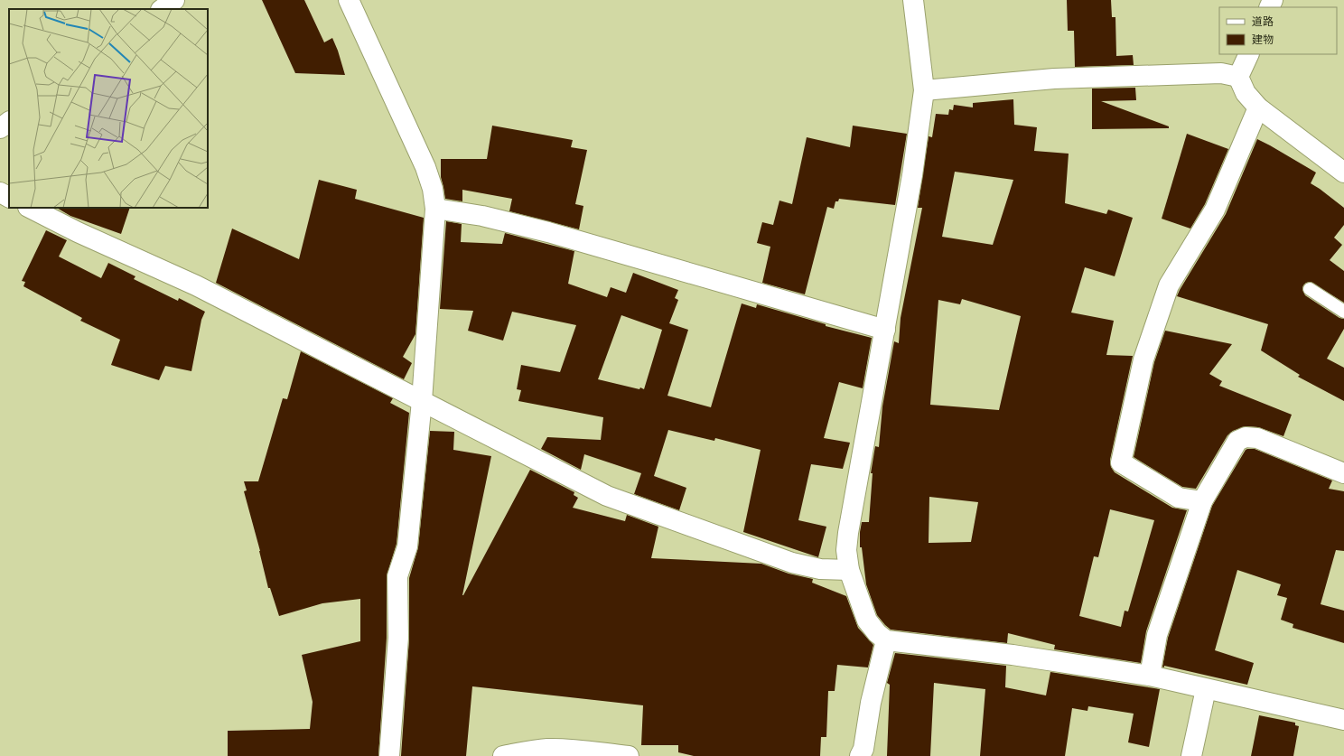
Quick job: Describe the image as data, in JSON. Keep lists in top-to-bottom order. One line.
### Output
{"legend":["道路","建物"]}
